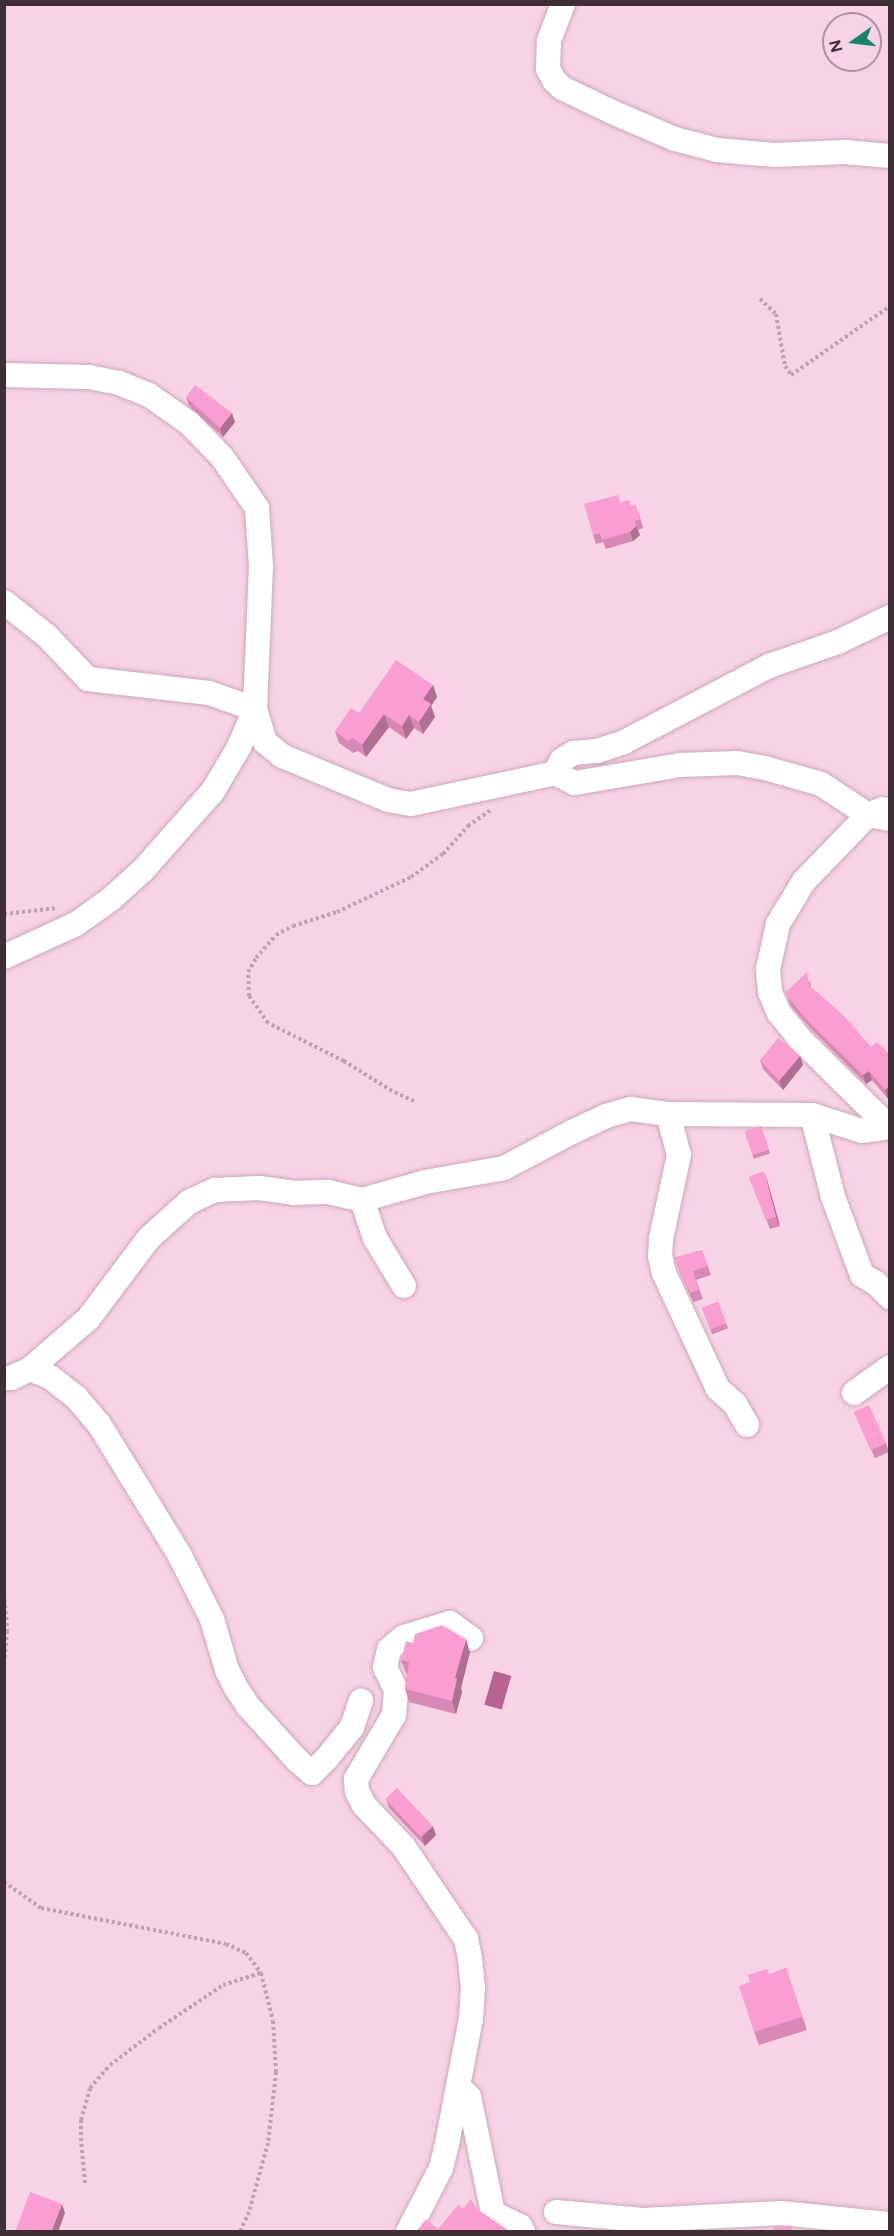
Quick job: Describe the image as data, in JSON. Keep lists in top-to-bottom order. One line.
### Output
{"north":"left"}
